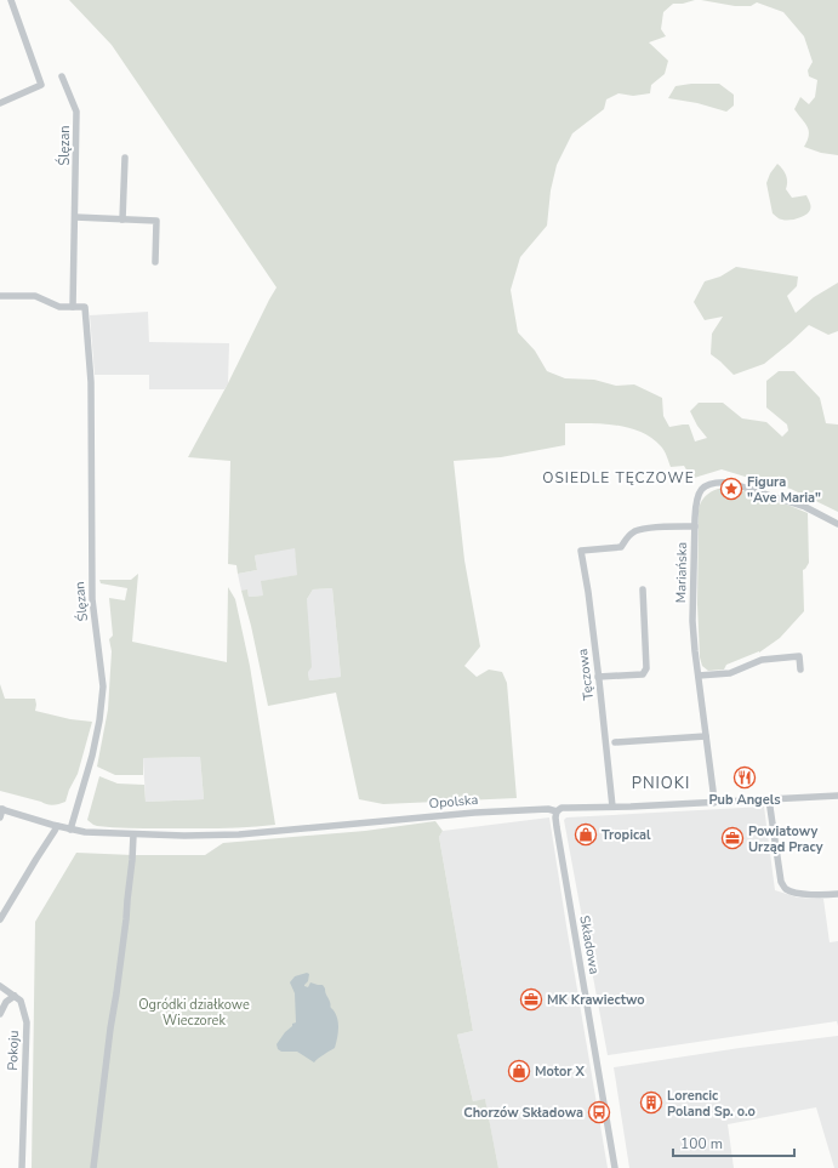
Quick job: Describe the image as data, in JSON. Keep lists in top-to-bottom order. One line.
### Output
{"streets":{"street":["Ślęzan","Mariańska","Tęczowa","Opolska","Składowa","Pokoju"]},"crossings":[["Ślęzan","Opolska"],["Mariańska","Tęczowa"],["Mariańska","Opolska"],["Tęczowa","Opolska"],["Opolska","Składowa"]],"districts":["OSIEDLE TĘCZOWE","PNIOKI"],"parks":["Ogródki działkowe Wieczorek"],"places":{"place":["Figura \"Ave Maria\""],"restaurant":["Pub Angels"],"shop":["Tropical","Motor X"],"office":["Powiatowy Urząd Pracy","MK Krawiectwo"],"building":["Lorencic Poland Sp. o.o"],"bus stop":["Chorzów Składowa"]},"scale_bar":"100 m"}
